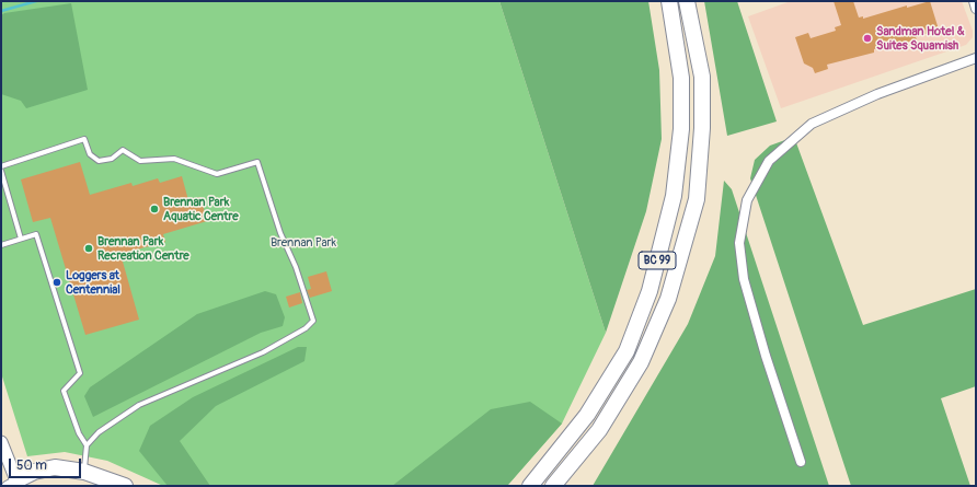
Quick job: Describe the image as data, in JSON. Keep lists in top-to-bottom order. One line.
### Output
{"streets":{"highway":["BC 99"]},"parks":["Brennan Park"],"places":["Sandman Hotel & Suites Squamish","Brennan Park Aquatic Centre","Brennan Park Recreation Centre","Loggers at Centennial"],"scale_bar":"50 m"}
